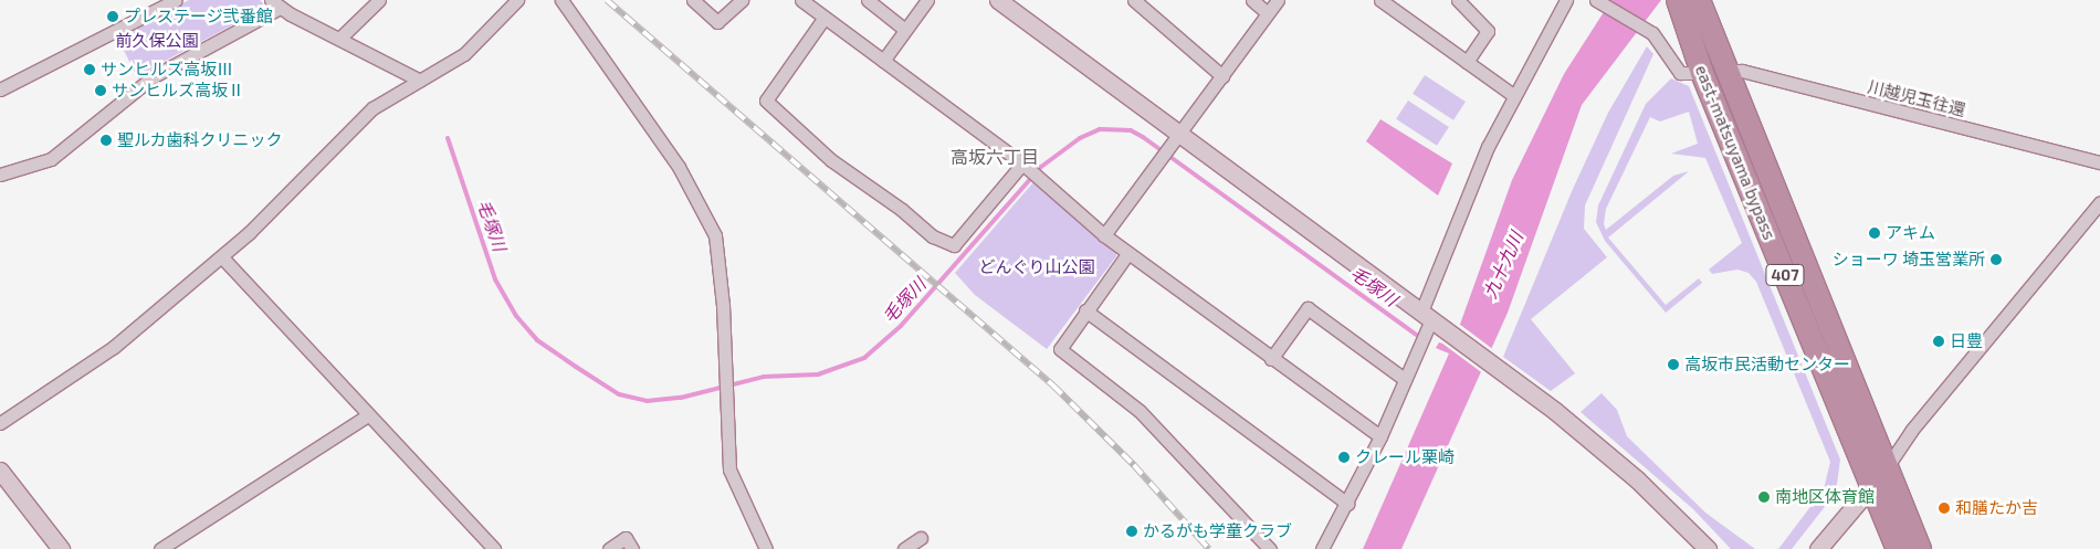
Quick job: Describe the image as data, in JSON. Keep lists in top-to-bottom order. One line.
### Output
{"streets":{"highway":["east-matsuyama bypass","407"],"street":["川越児玉往還"]},"crossings":[["川越児玉往還","east-matsuyama bypass"]],"districts":["高坂六丁目"],"water":["毛塚川","九十九川"],"parks":["前久保公園","どんぐり山公園"],"places":["プレステージ弐番館","サンヒルズ高坂Ⅲ","サンヒルズ高坂Ⅱ","聖ルカ歯科クリニック","アキム","ショーワ 埼玉営業所","日豊","高坂市民活動センター","クレール栗崎","南地区体育館","和膳たか吉","かるがも学童クラブ"]}
